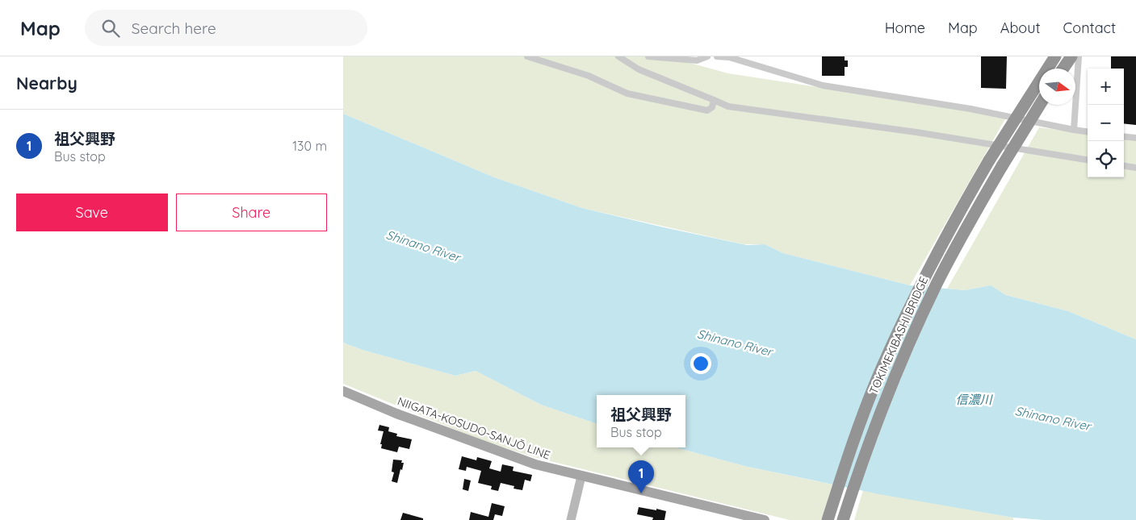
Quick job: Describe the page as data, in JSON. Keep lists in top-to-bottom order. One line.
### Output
{"streets":{"main road":["NIIGATA-KOSUDO-SANJŌ LINE"]},"water":["Shinano River","信濃川"],"north":"right","page":{"header":"Map","search":"Search here","nav":["Home","Map","About","Contact"],"heading":"Nearby","map_buttons":["+","−"],"list":[{"mark":"1","name":"祖父興野","note":"Bus stop","value":"130 m"}],"buttons":["Save","Share"],"popup":["祖父興野","Bus stop"],"pins":"1"}}
